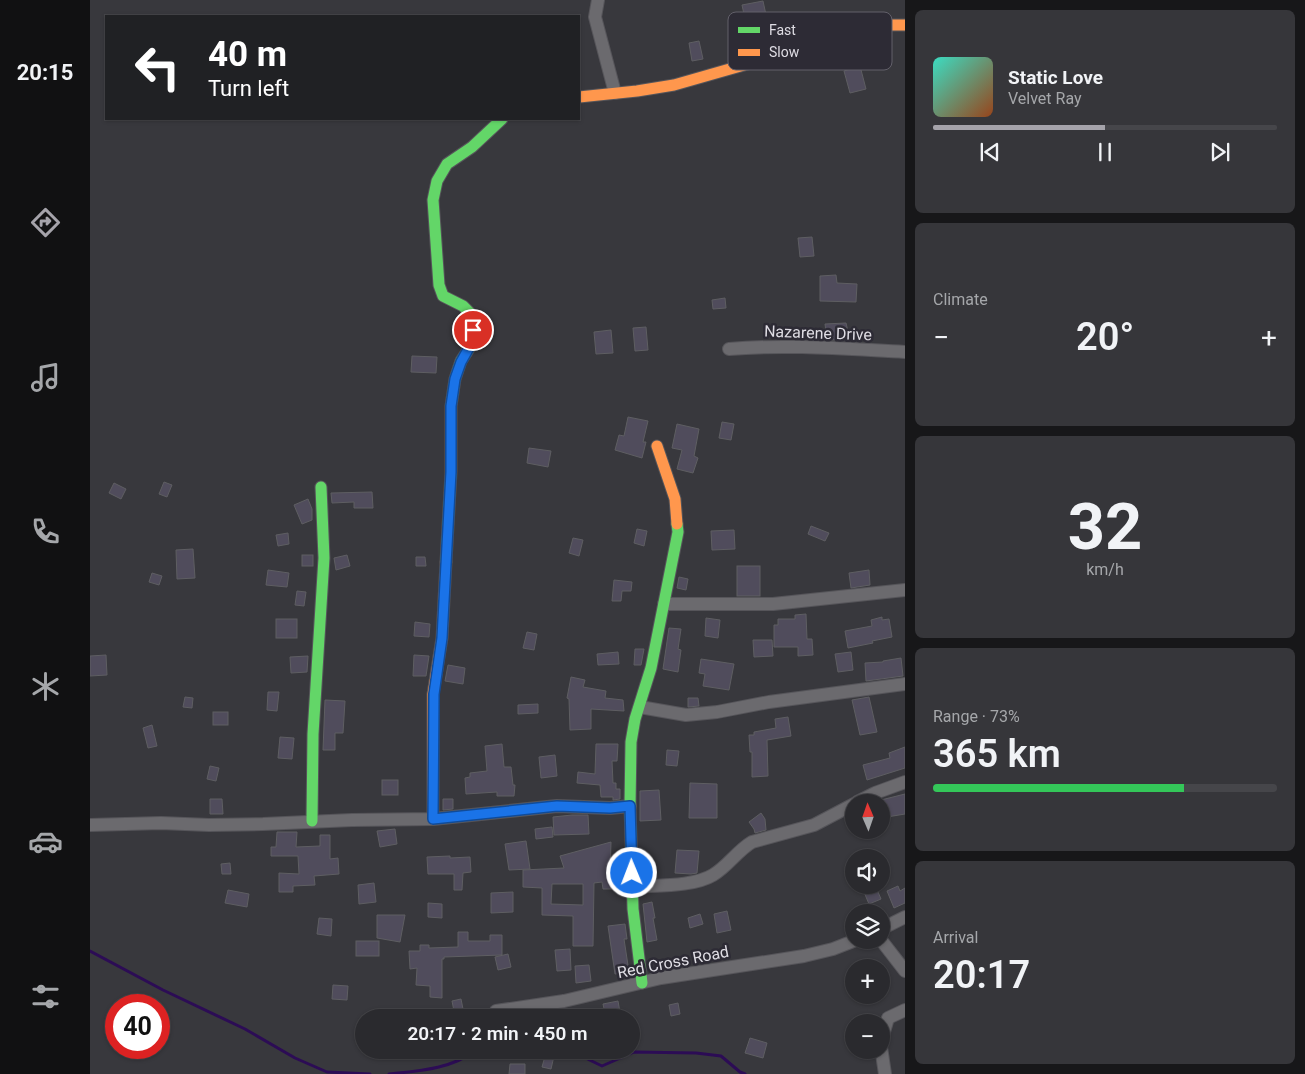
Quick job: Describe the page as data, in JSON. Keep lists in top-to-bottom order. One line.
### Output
{"streets":{"street":["Nazarene Drive","Red Cross Road"]},"legend":["Fast","Slow"],"north":"top","page":{"tabs":"20:15","turn":["40 m","Turn left"],"song":["Static Love","Velvet Ray"],"tile":["Climate",["32","km/h"],["Range · 73%","365 km"],["Arrival","20:17"]],"heat":["−","20°","+"],"map_buttons":["+","−"],"limit":"40","trip":"20:17 · 2 min · 450 m"}}
